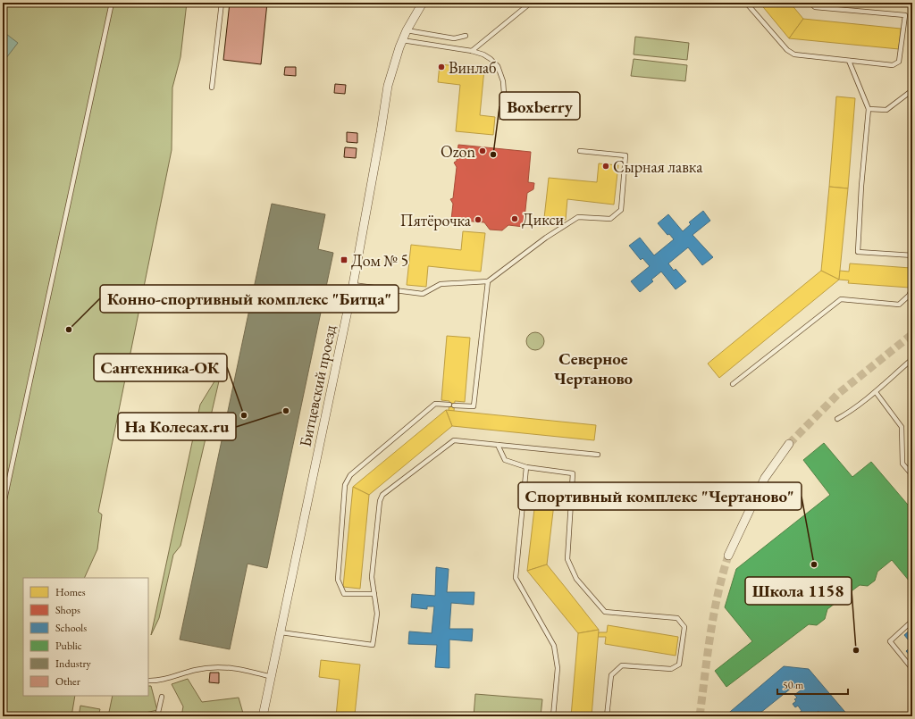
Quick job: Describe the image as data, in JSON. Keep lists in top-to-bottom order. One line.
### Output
{"streets":{"street":["Битцевский проезд"]},"districts":["Северное Чертаново"],"places":{"other":["Винлаб","Ozon","Boxberry","Сырная лавка","Дикси","Пятёрочка","Конно-спортивный комплекс \"Битца\"","На Колесах.ru","Сантехника-ОК","Спортивный комплекс \"Чертаново\"","Школа 1158"],"transit":["Дом № 5"]},"legend":["Homes","Shops","Schools","Public","Industry","Other"],"scale_bar":"50 m"}
